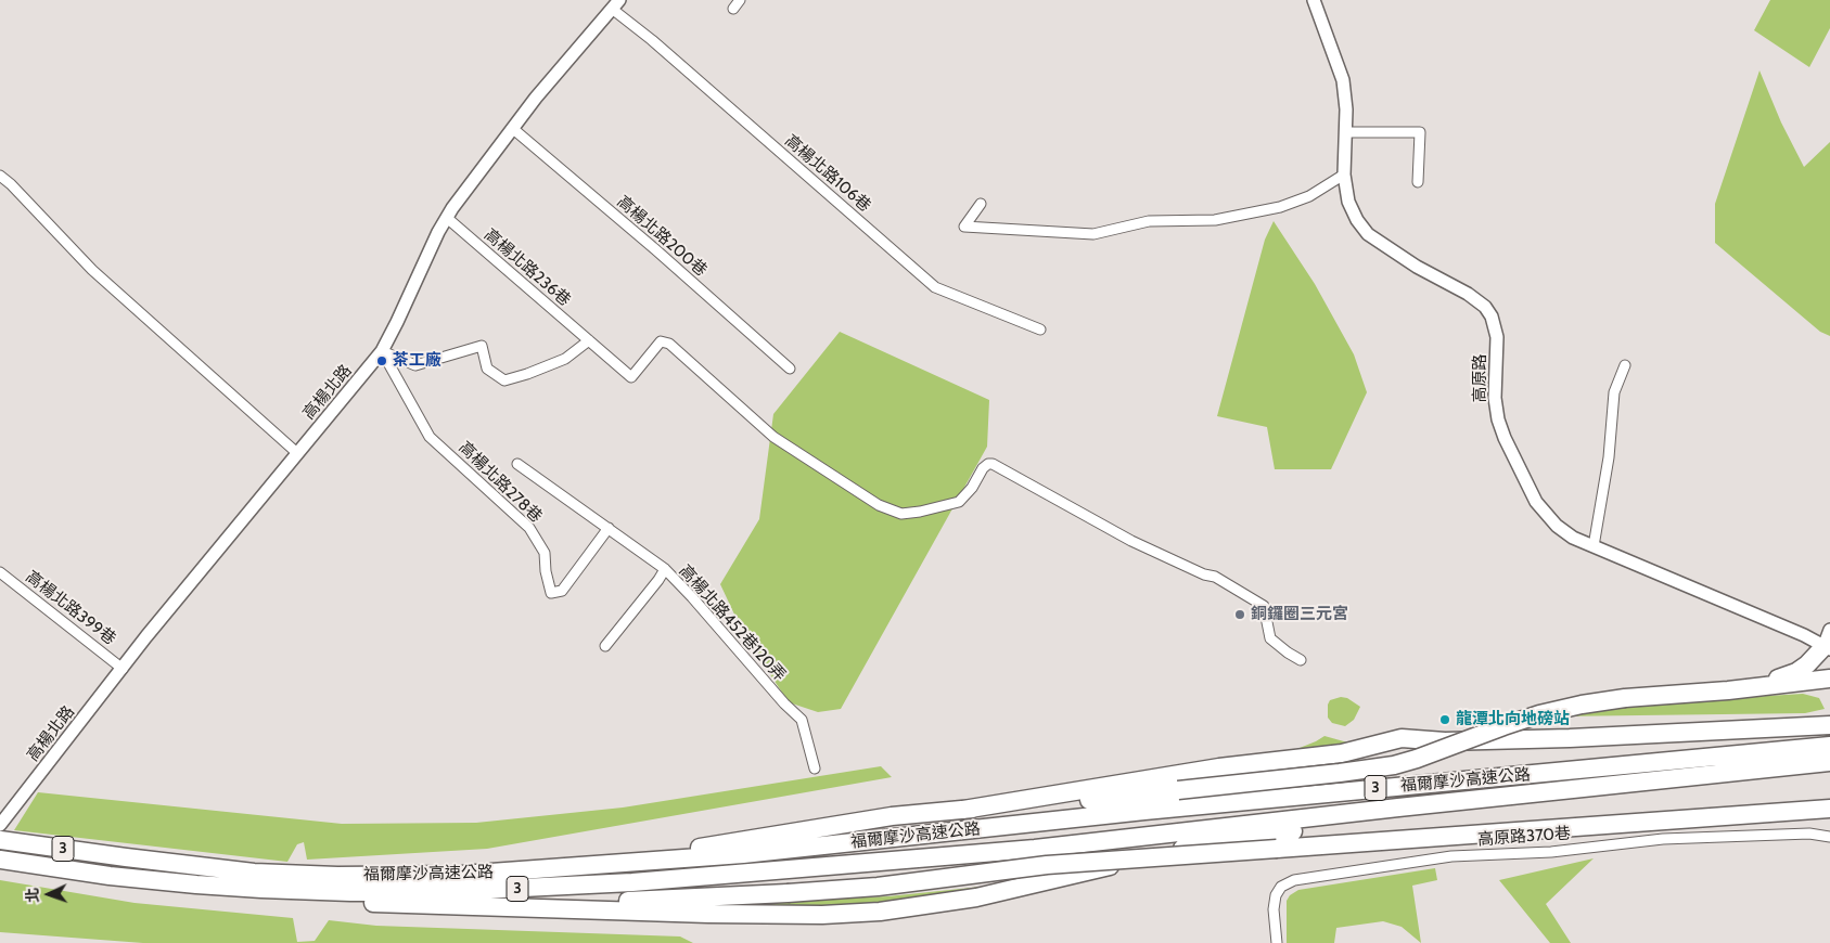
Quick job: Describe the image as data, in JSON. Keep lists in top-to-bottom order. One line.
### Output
{"streets":{"highway":["福爾摩沙高速公路","3"],"street":["高楊北路106巷","高楊北路200巷","高楊北路236巷","高原路","高楊北路","高楊北路278巷","高楊北路399巷","高楊北路452巷120弄","高原路370巷"]},"crossings":[["高楊北路106巷","高楊北路"],["高楊北路200巷","高楊北路"],["高楊北路236巷","高楊北路"],["高楊北路","高楊北路278巷"],["高楊北路","高楊北路399巷"],["高楊北路278巷","高楊北路452巷120弄"]],"places":["茶工廠","銅鑼圈三元宮","龍潭北向地磅站"],"north":"left"}
